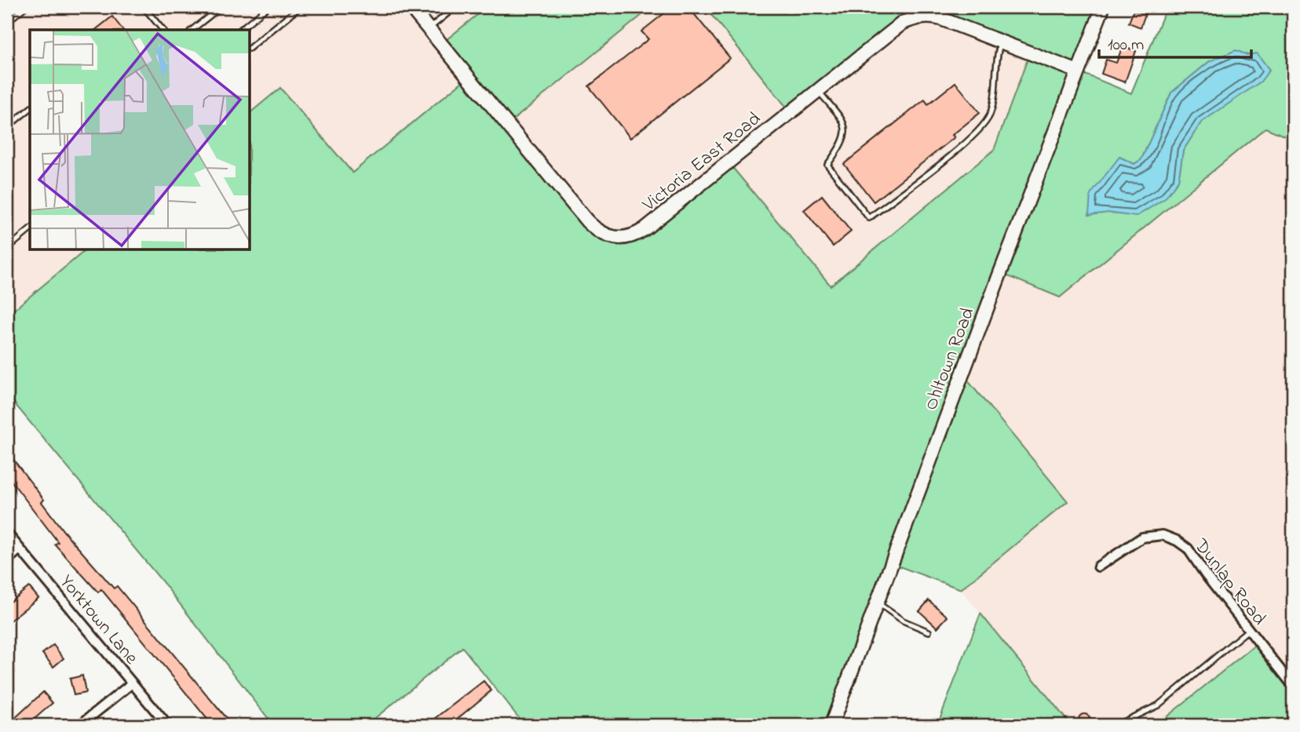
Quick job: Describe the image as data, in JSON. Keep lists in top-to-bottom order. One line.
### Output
{"streets":{"street":["Victoria East Road","Ohltown Road","Dunlap Road","Yorktown Lane"]},"crossings":[["Victoria East Road","Ohltown Road"]],"scale_bar":"100 m"}
